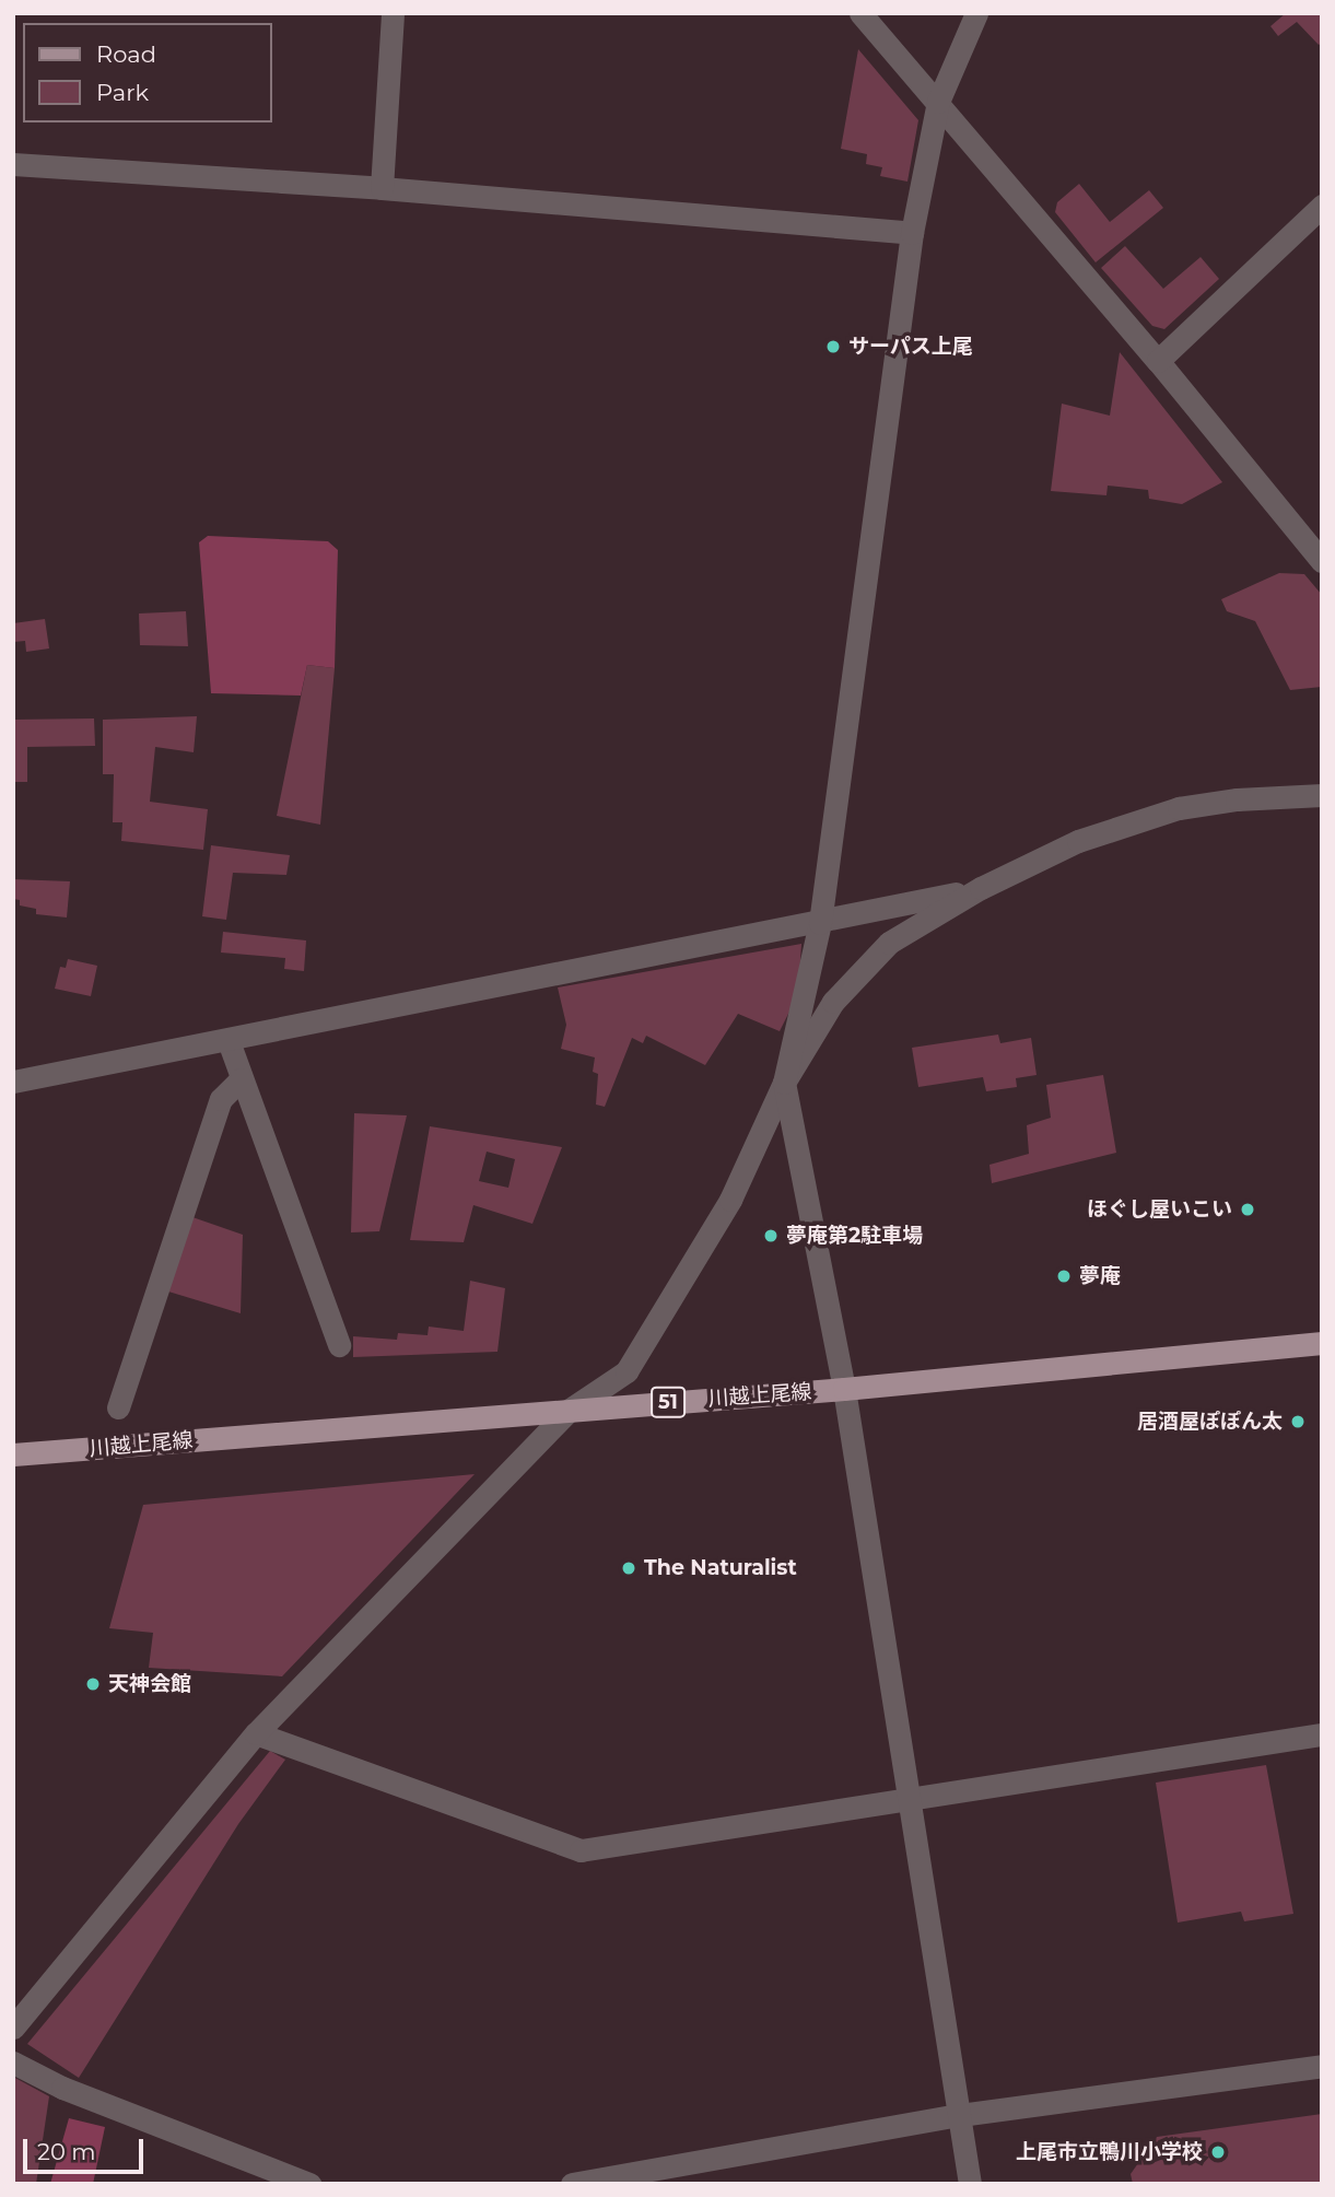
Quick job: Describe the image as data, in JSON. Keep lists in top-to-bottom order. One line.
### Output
{"streets":{"main road":["川越上尾線","51"]},"places":["サーパス上尾","ほぐし屋いこい","夢庵第2駐車場","夢庵","居酒屋ぽぽん太","The Naturalist","天神会館","上尾市立鴨川小学校"],"legend":["Road","Park"],"scale_bar":"20 m"}
